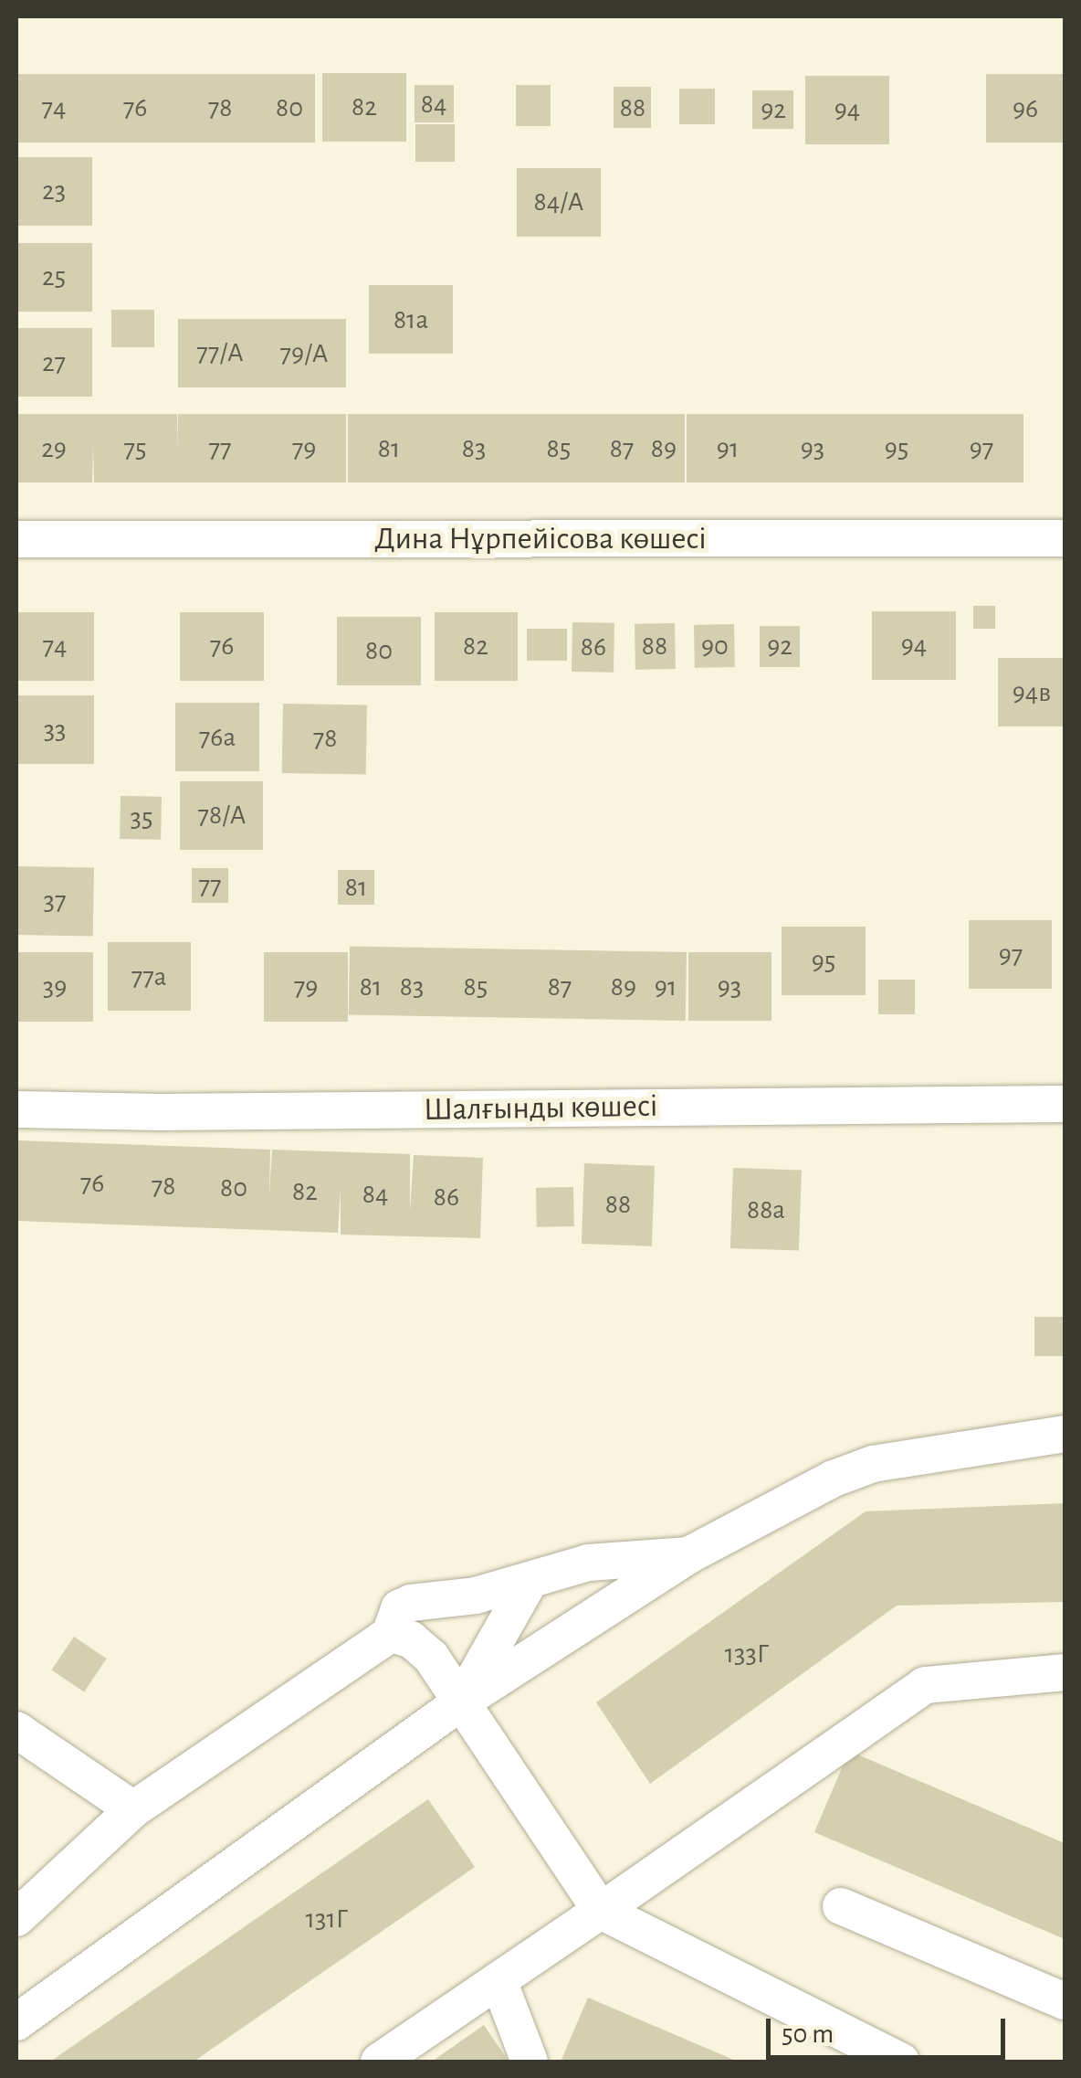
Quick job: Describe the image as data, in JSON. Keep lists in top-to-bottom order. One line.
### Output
{"streets":{"street":["Дина Нұрпейісова көшесі","Шалғынды көшесі"]},"house_numbers":["84","82","74","76","78","80","88","96","92","94","23","84/А","25","81а","77/А","79/А","27","29","75","77","79","81","83","85","87","89","91","93","95","97","94","74","76","82","88","90","92","86","80","94в","33","76а","78","78/А","35","77","81","37","97","95","77а","39","79","81","83","85","87","89","91","93","76","78","80","82","84","86","88","88а","133Г","131Г"],"scale_bar":"50 m"}
